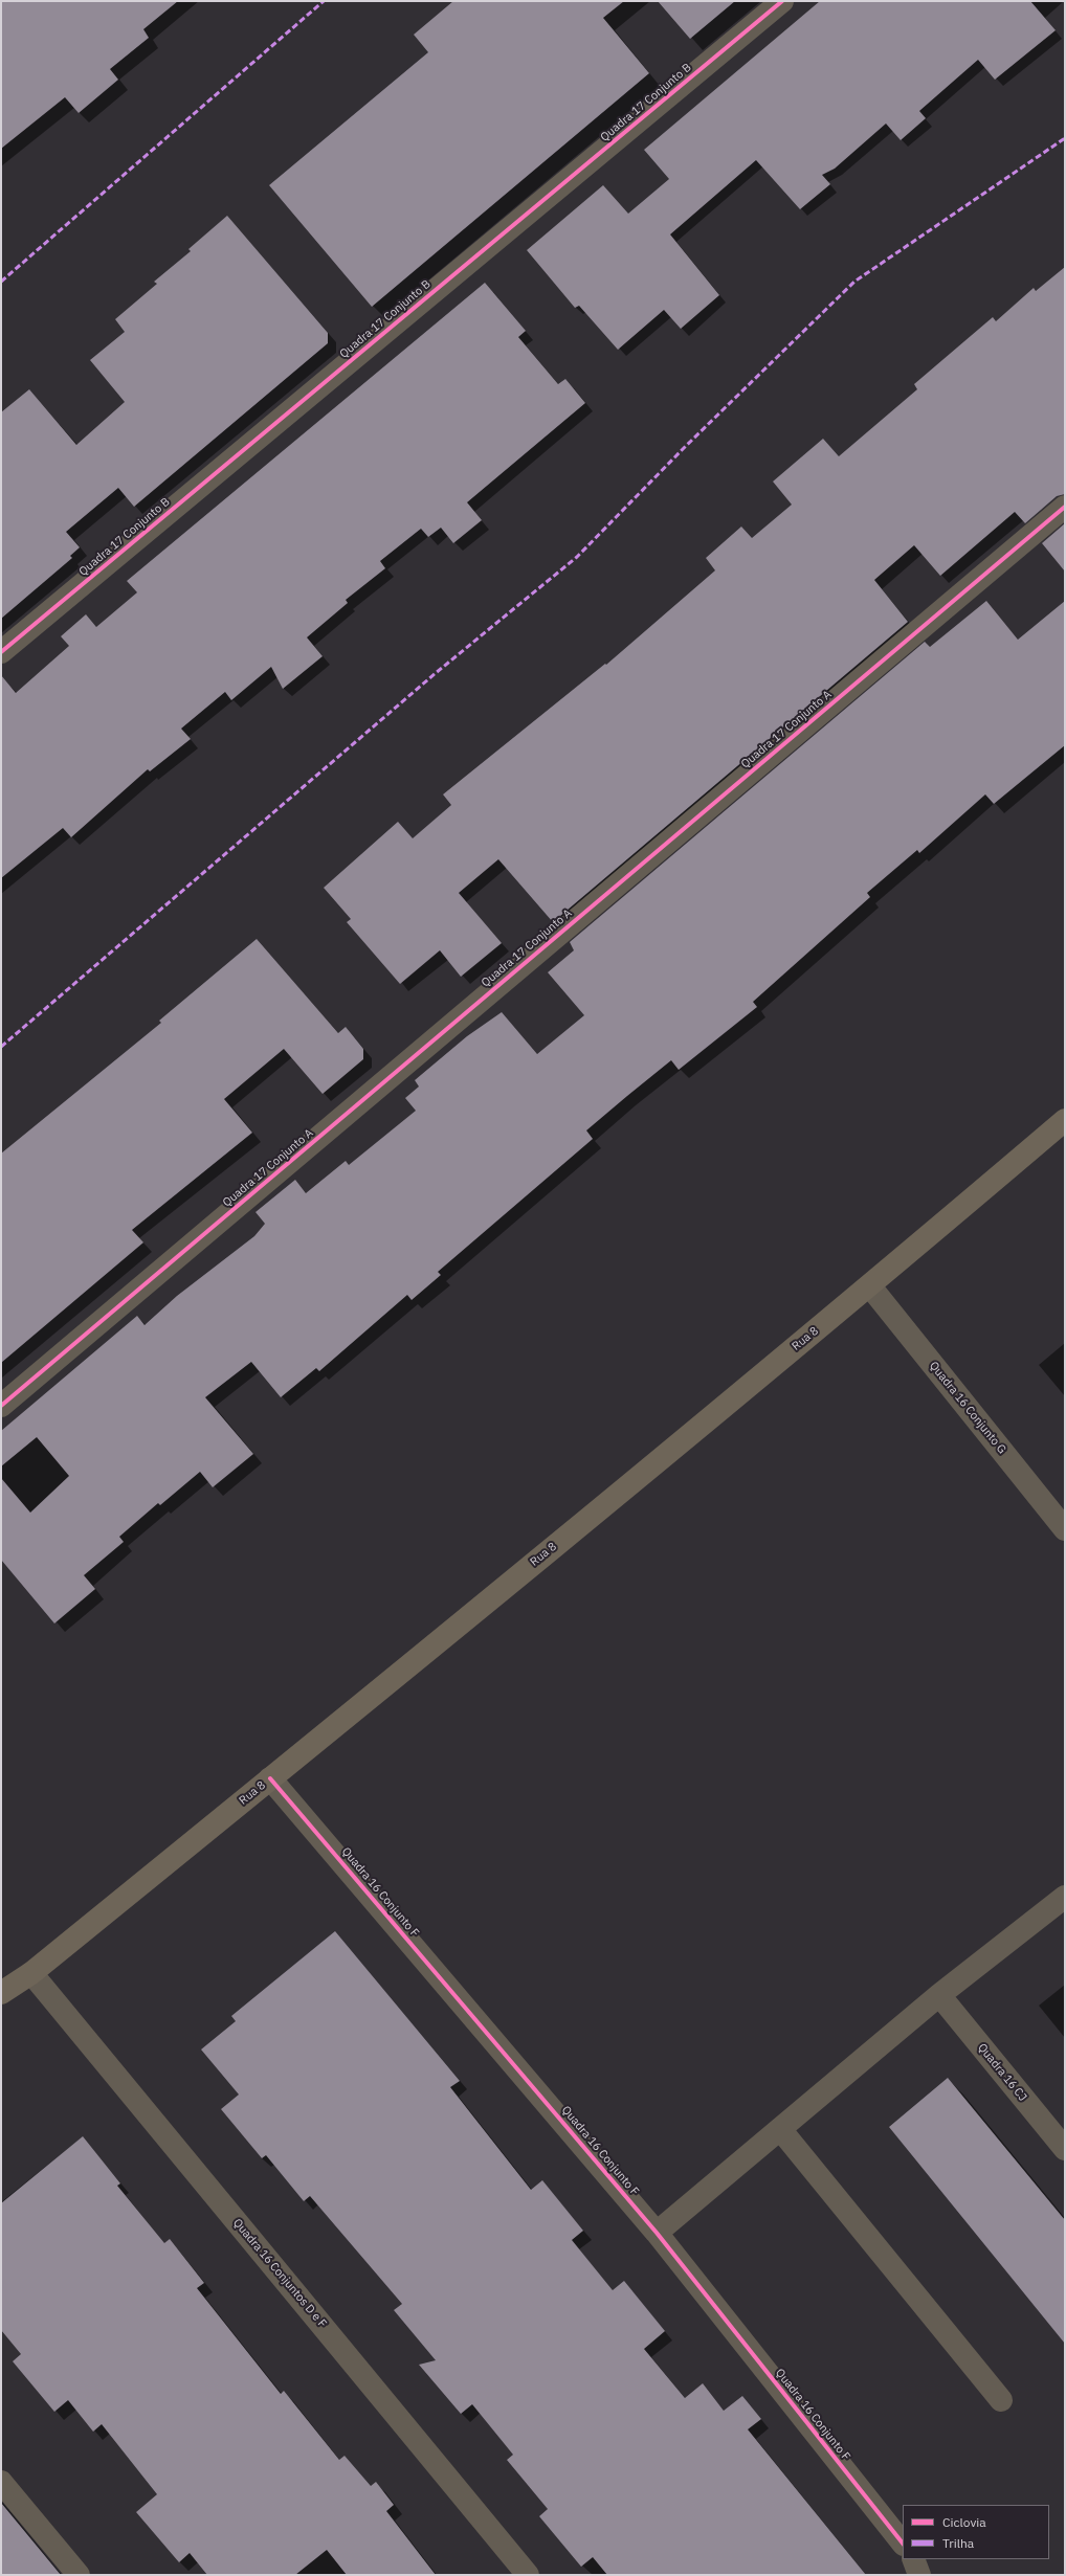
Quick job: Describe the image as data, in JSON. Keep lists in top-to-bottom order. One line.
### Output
{"streets":{"main road":["Rua 8"],"street":["Quadra 17 Conjunto B","Quadra 17 Conjunto A","Quadra 16 Conjunto G","Quadra 16 Conjunto F","Quadra 16 CJ","Quadra 16 Conjuntos D e F"]},"crossings":[["Rua 8","Quadra 16 Conjunto G"],["Rua 8","Quadra 16 Conjunto F"],["Rua 8","Quadra 16 Conjuntos D e F"]],"legend":["Ciclovia","Trilha"]}
